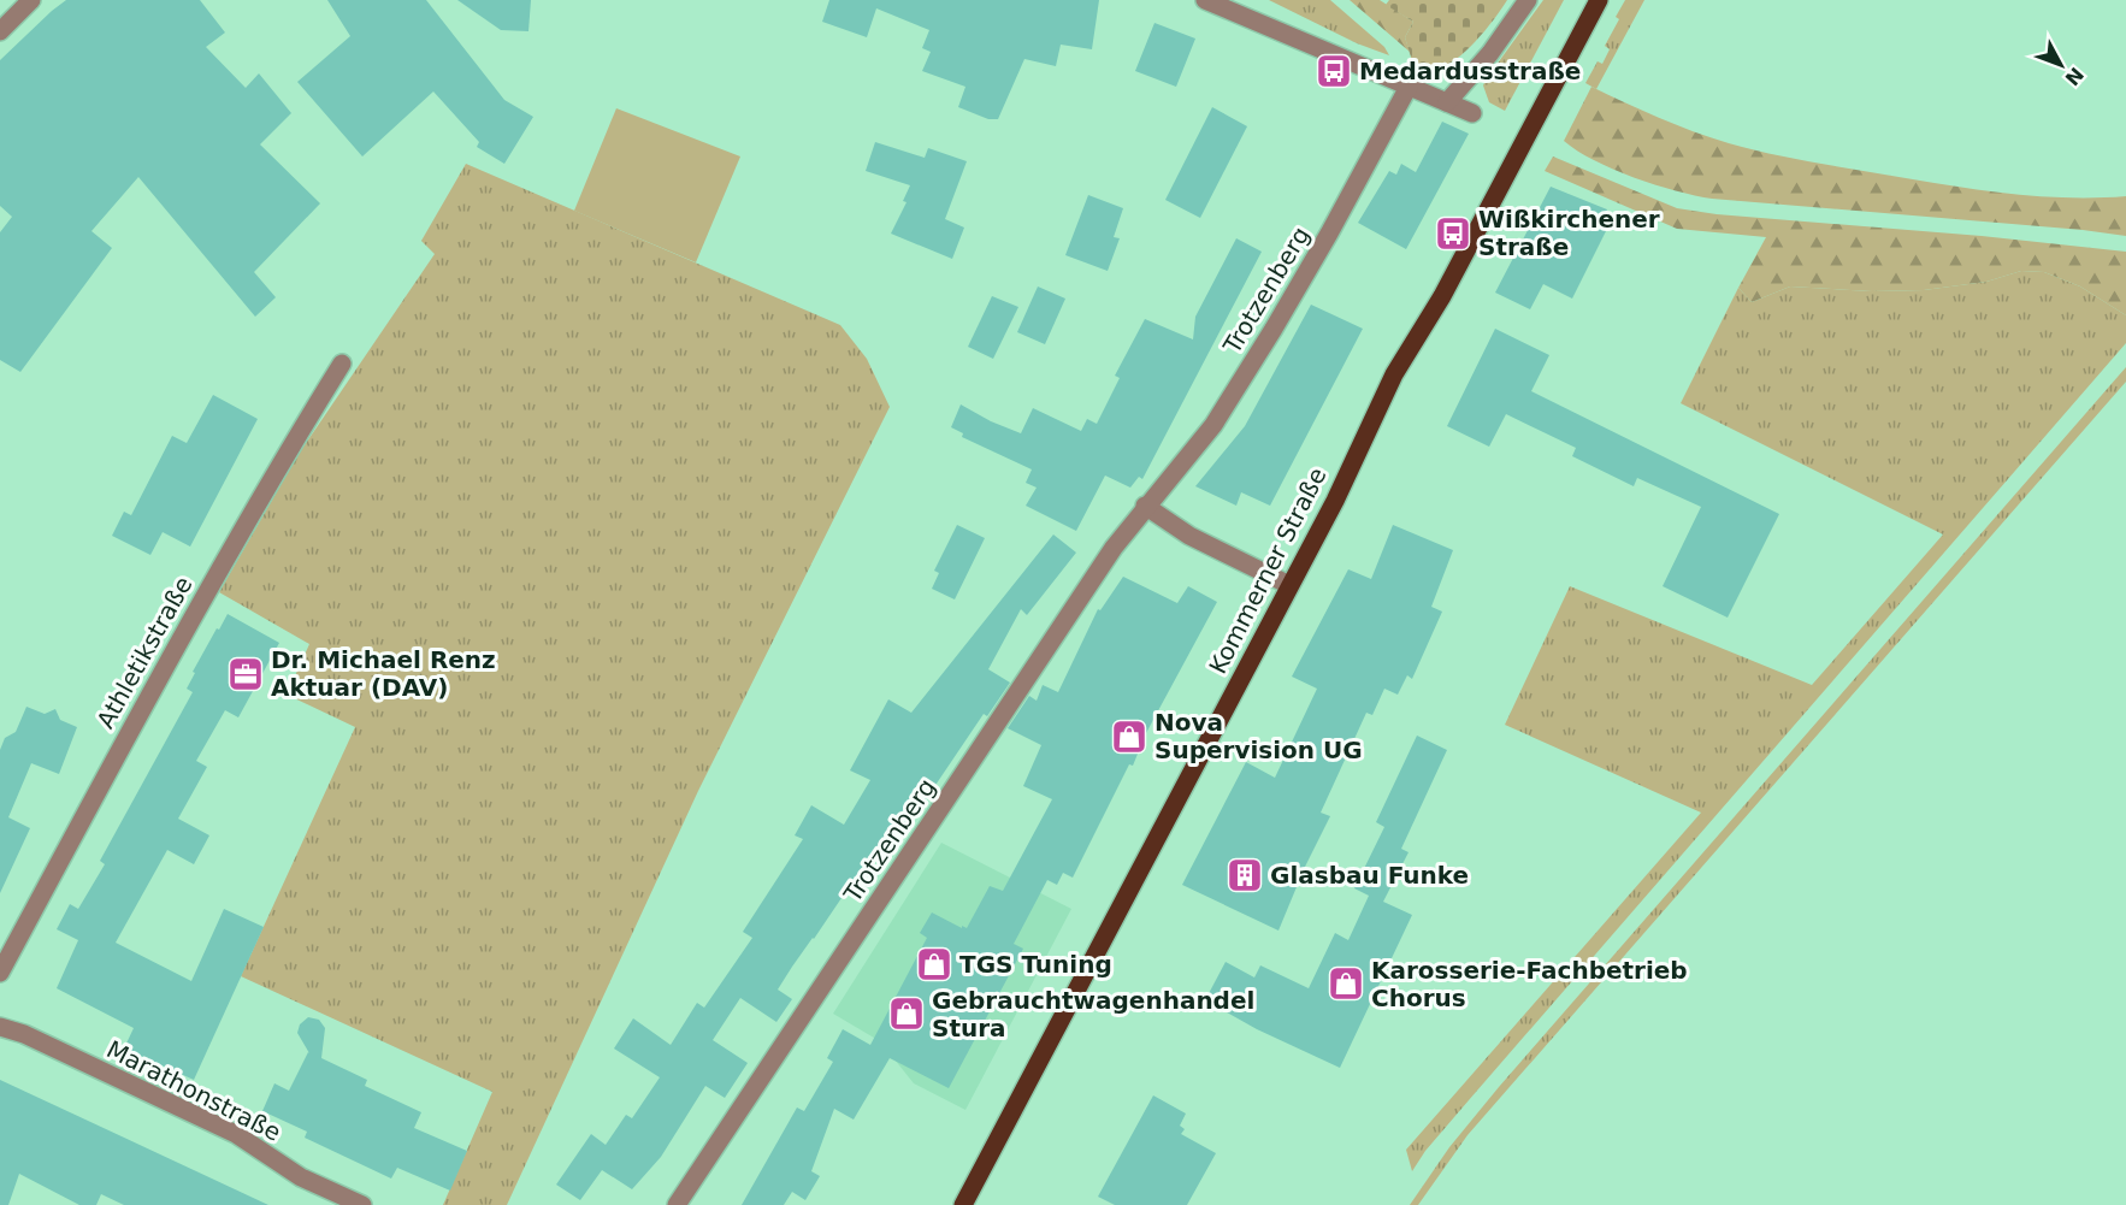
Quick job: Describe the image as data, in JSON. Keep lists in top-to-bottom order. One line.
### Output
{"streets":{"main road":["Kommerner Straße"],"street":["Trotzenberg","Athletikstraße","Marathonstraße"]},"places":{"bus stop":["Medardusstraße","Wißkirchener Straße"],"office":["Dr. Michael Renz Aktuar (DAV)"],"shop":["Nova Supervision UG","TGS Tuning","Karosserie-Fachbetrieb Chorus","Gebrauchtwagenhandel Stura"],"building":["Glasbau Funke"]},"north":"bottom right"}
